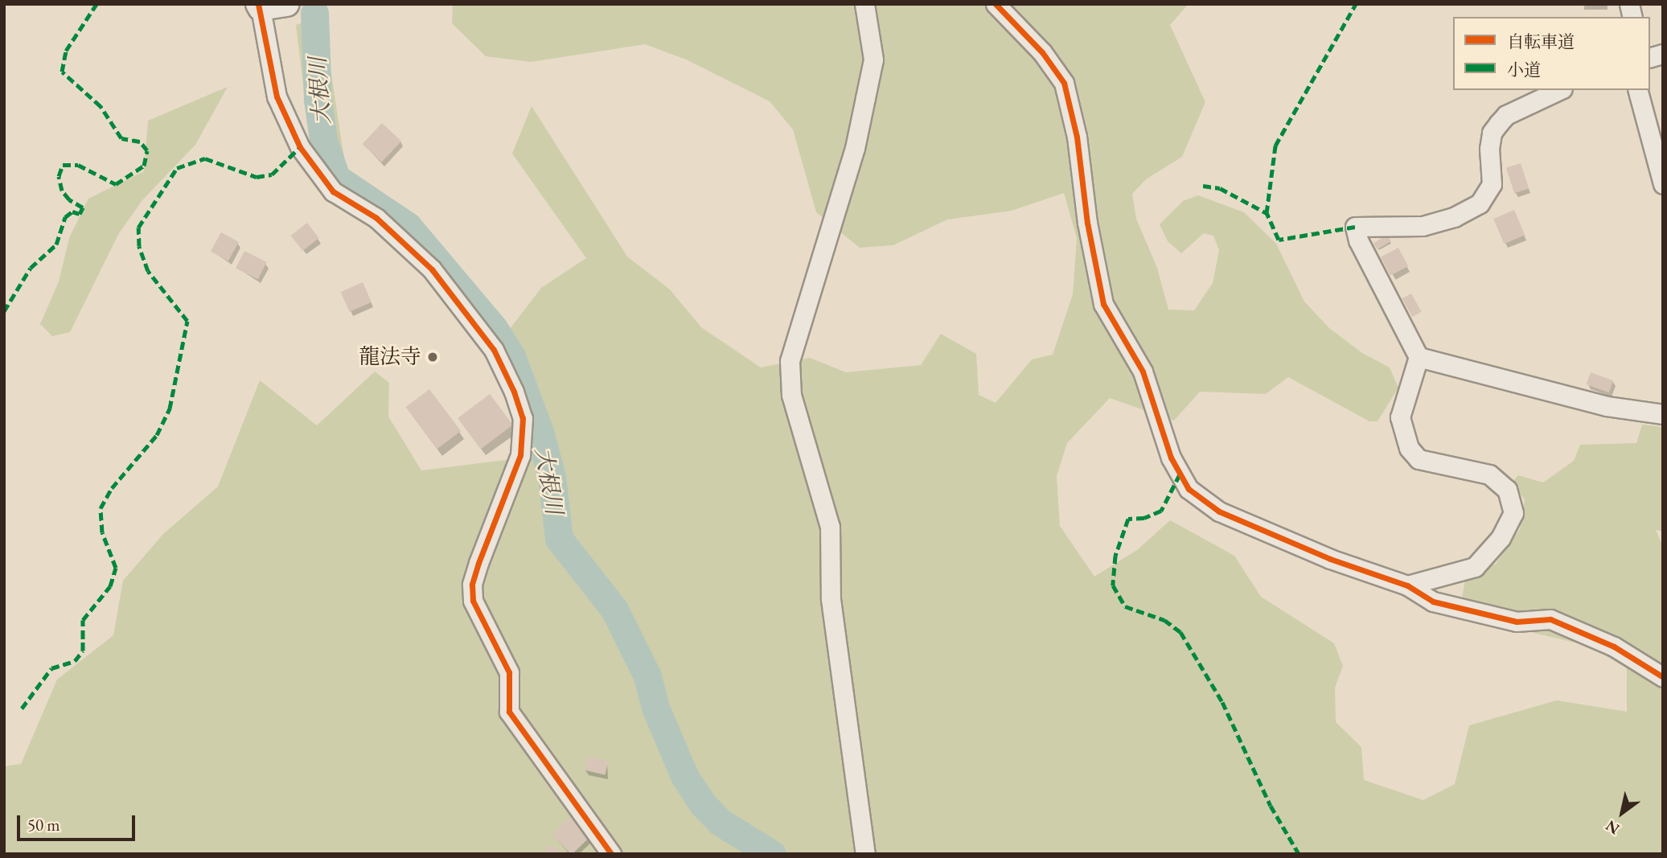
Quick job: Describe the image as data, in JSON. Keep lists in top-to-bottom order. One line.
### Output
{"water":["大根川"],"places":["龍法寺"],"legend":["自転車道","小道"],"scale_bar":"50 m","north":"bottom left"}
